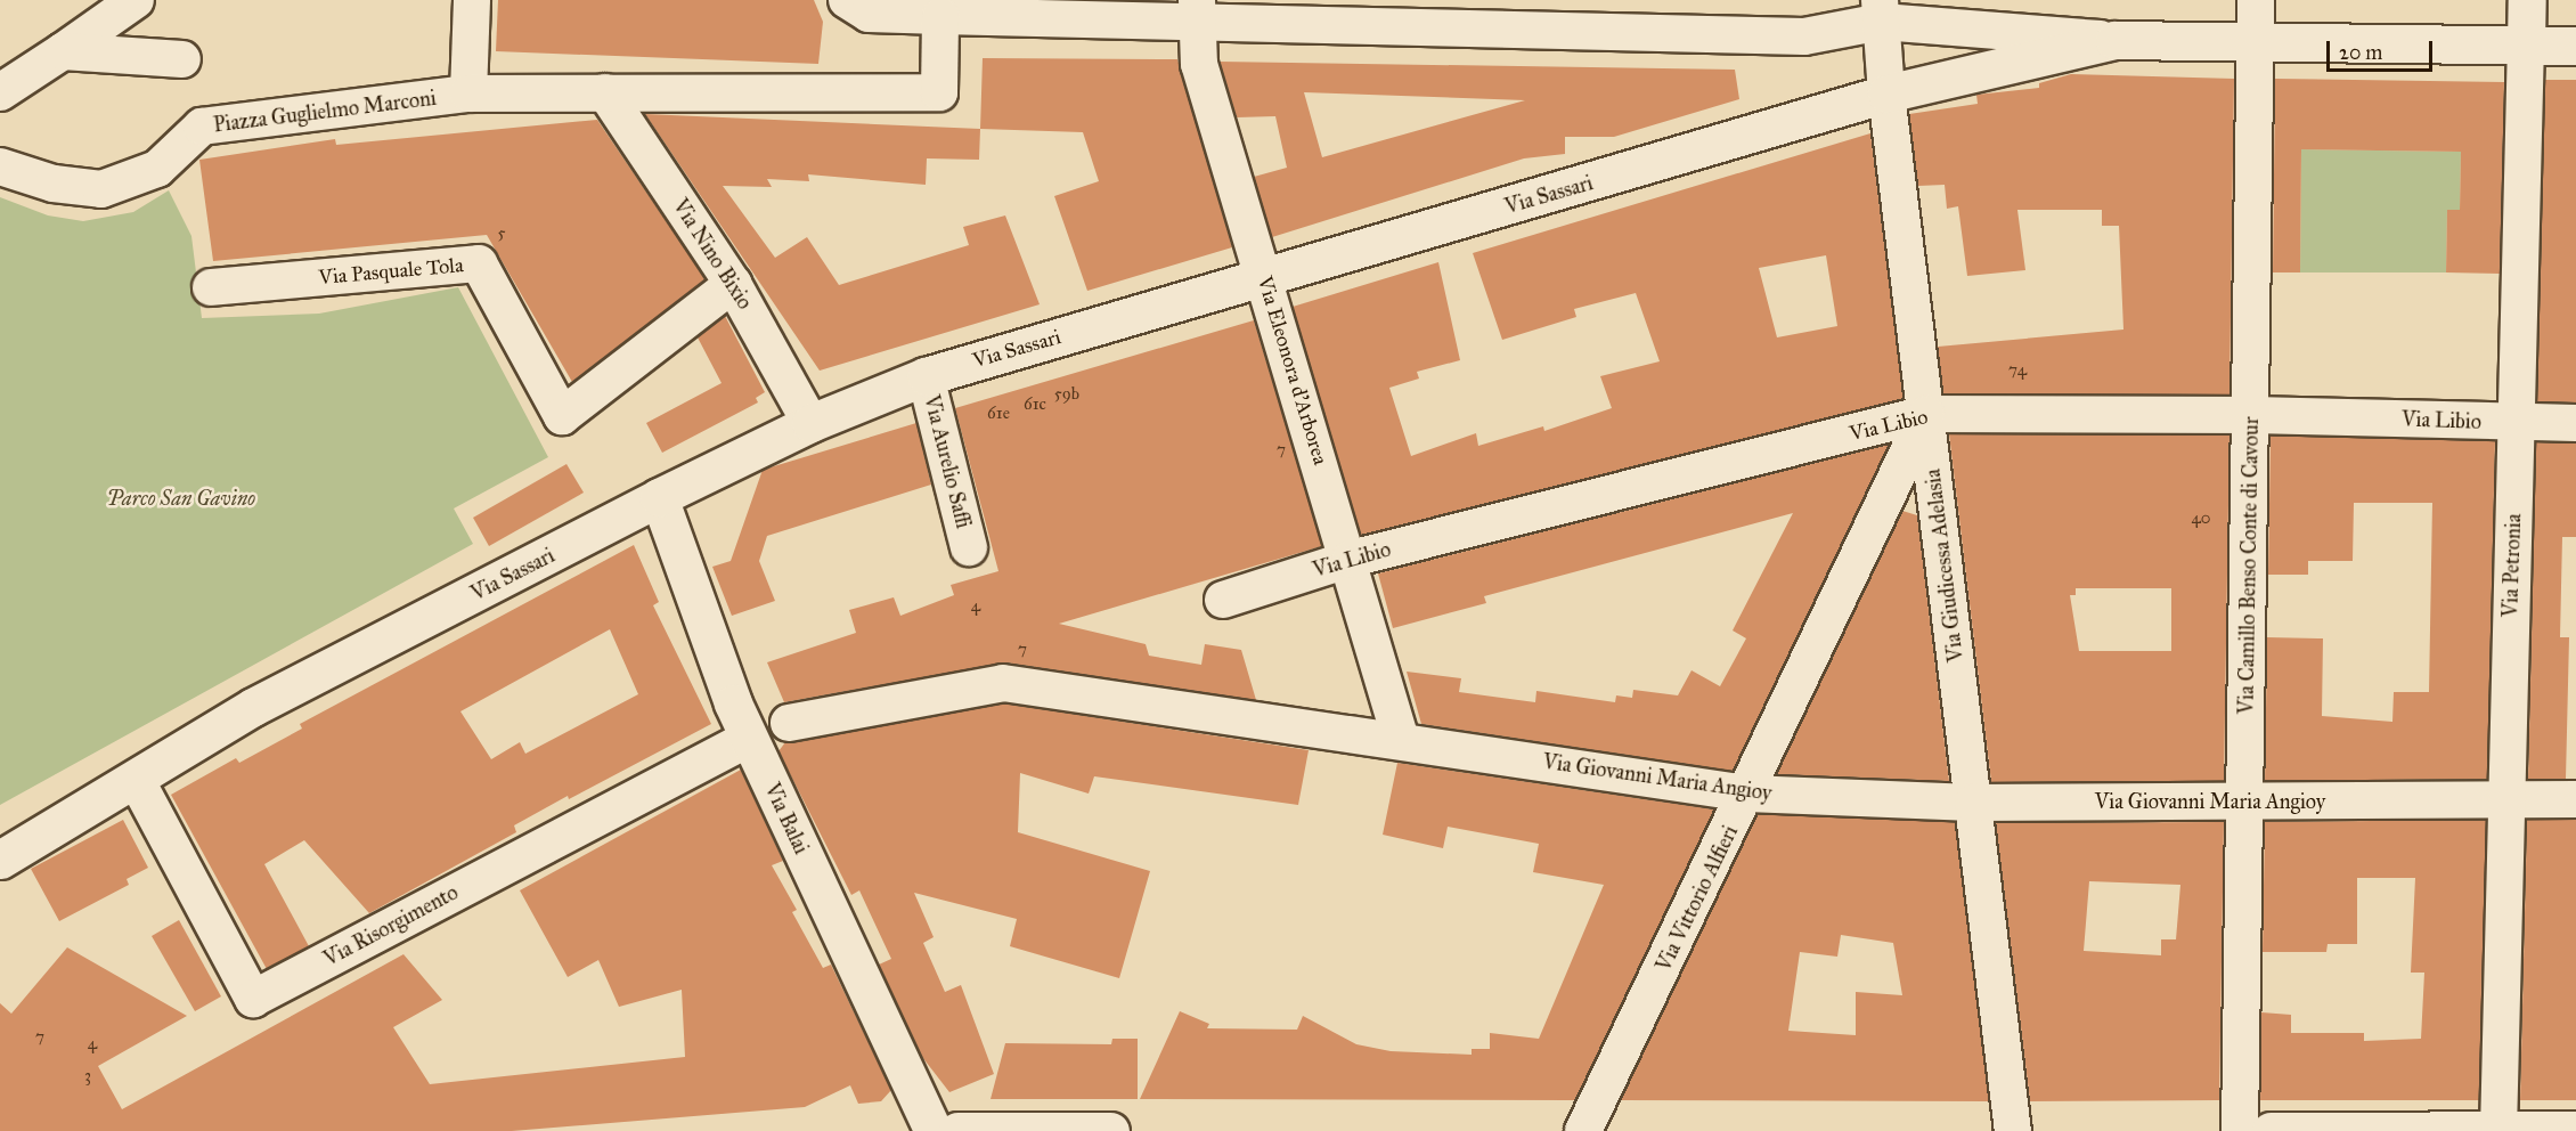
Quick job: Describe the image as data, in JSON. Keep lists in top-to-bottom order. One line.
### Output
{"streets":{"street":["Piazza Guglielmo Marconi","Via Sassari","Via Nino Bixio","Via Pasquale Tola","Via Eleonora d'Arborea","Via Libio","Via Aurelio Saffi","Via Giudicessa Adelasia","Via Camillo Benso Conte di Cavour","Via Petronia","Via Giovanni Maria Angioy","Via Balai","Via Vittorio Alfieri","Via Risorgimento"]},"crossings":[["Piazza Guglielmo Marconi","Via Nino Bixio"],["Via Sassari","Via Nino Bixio"],["Via Sassari","Via Eleonora d'Arborea"],["Via Sassari","Via Aurelio Saffi"],["Via Sassari","Via Giudicessa Adelasia"],["Via Sassari","Via Camillo Benso Conte di Cavour"],["Via Sassari","Via Petronia"],["Via Sassari","Via Balai"],["Via Sassari","Via Risorgimento"],["Via Nino Bixio","Via Pasquale Tola"],["Via Eleonora d'Arborea","Via Libio"],["Via Eleonora d'Arborea","Via Giovanni Maria Angioy"],["Via Libio","Via Giudicessa Adelasia"],["Via Libio","Via Camillo Benso Conte di Cavour"],["Via Libio","Via Petronia"],["Via Libio","Via Vittorio Alfieri"],["Via Giudicessa Adelasia","Via Giovanni Maria Angioy"],["Via Giudicessa Adelasia","Via Vittorio Alfieri"],["Via Camillo Benso Conte di Cavour","Via Giovanni Maria Angioy"],["Via Petronia","Via Giovanni Maria Angioy"],["Via Giovanni Maria Angioy","Via Vittorio Alfieri"],["Via Balai","Via Risorgimento"]],"parks":["Parco San Gavino"],"house_numbers":["5","74","59b","61c","61e","7","40","4","7","7","4","3"],"scale_bar":"20 m"}
